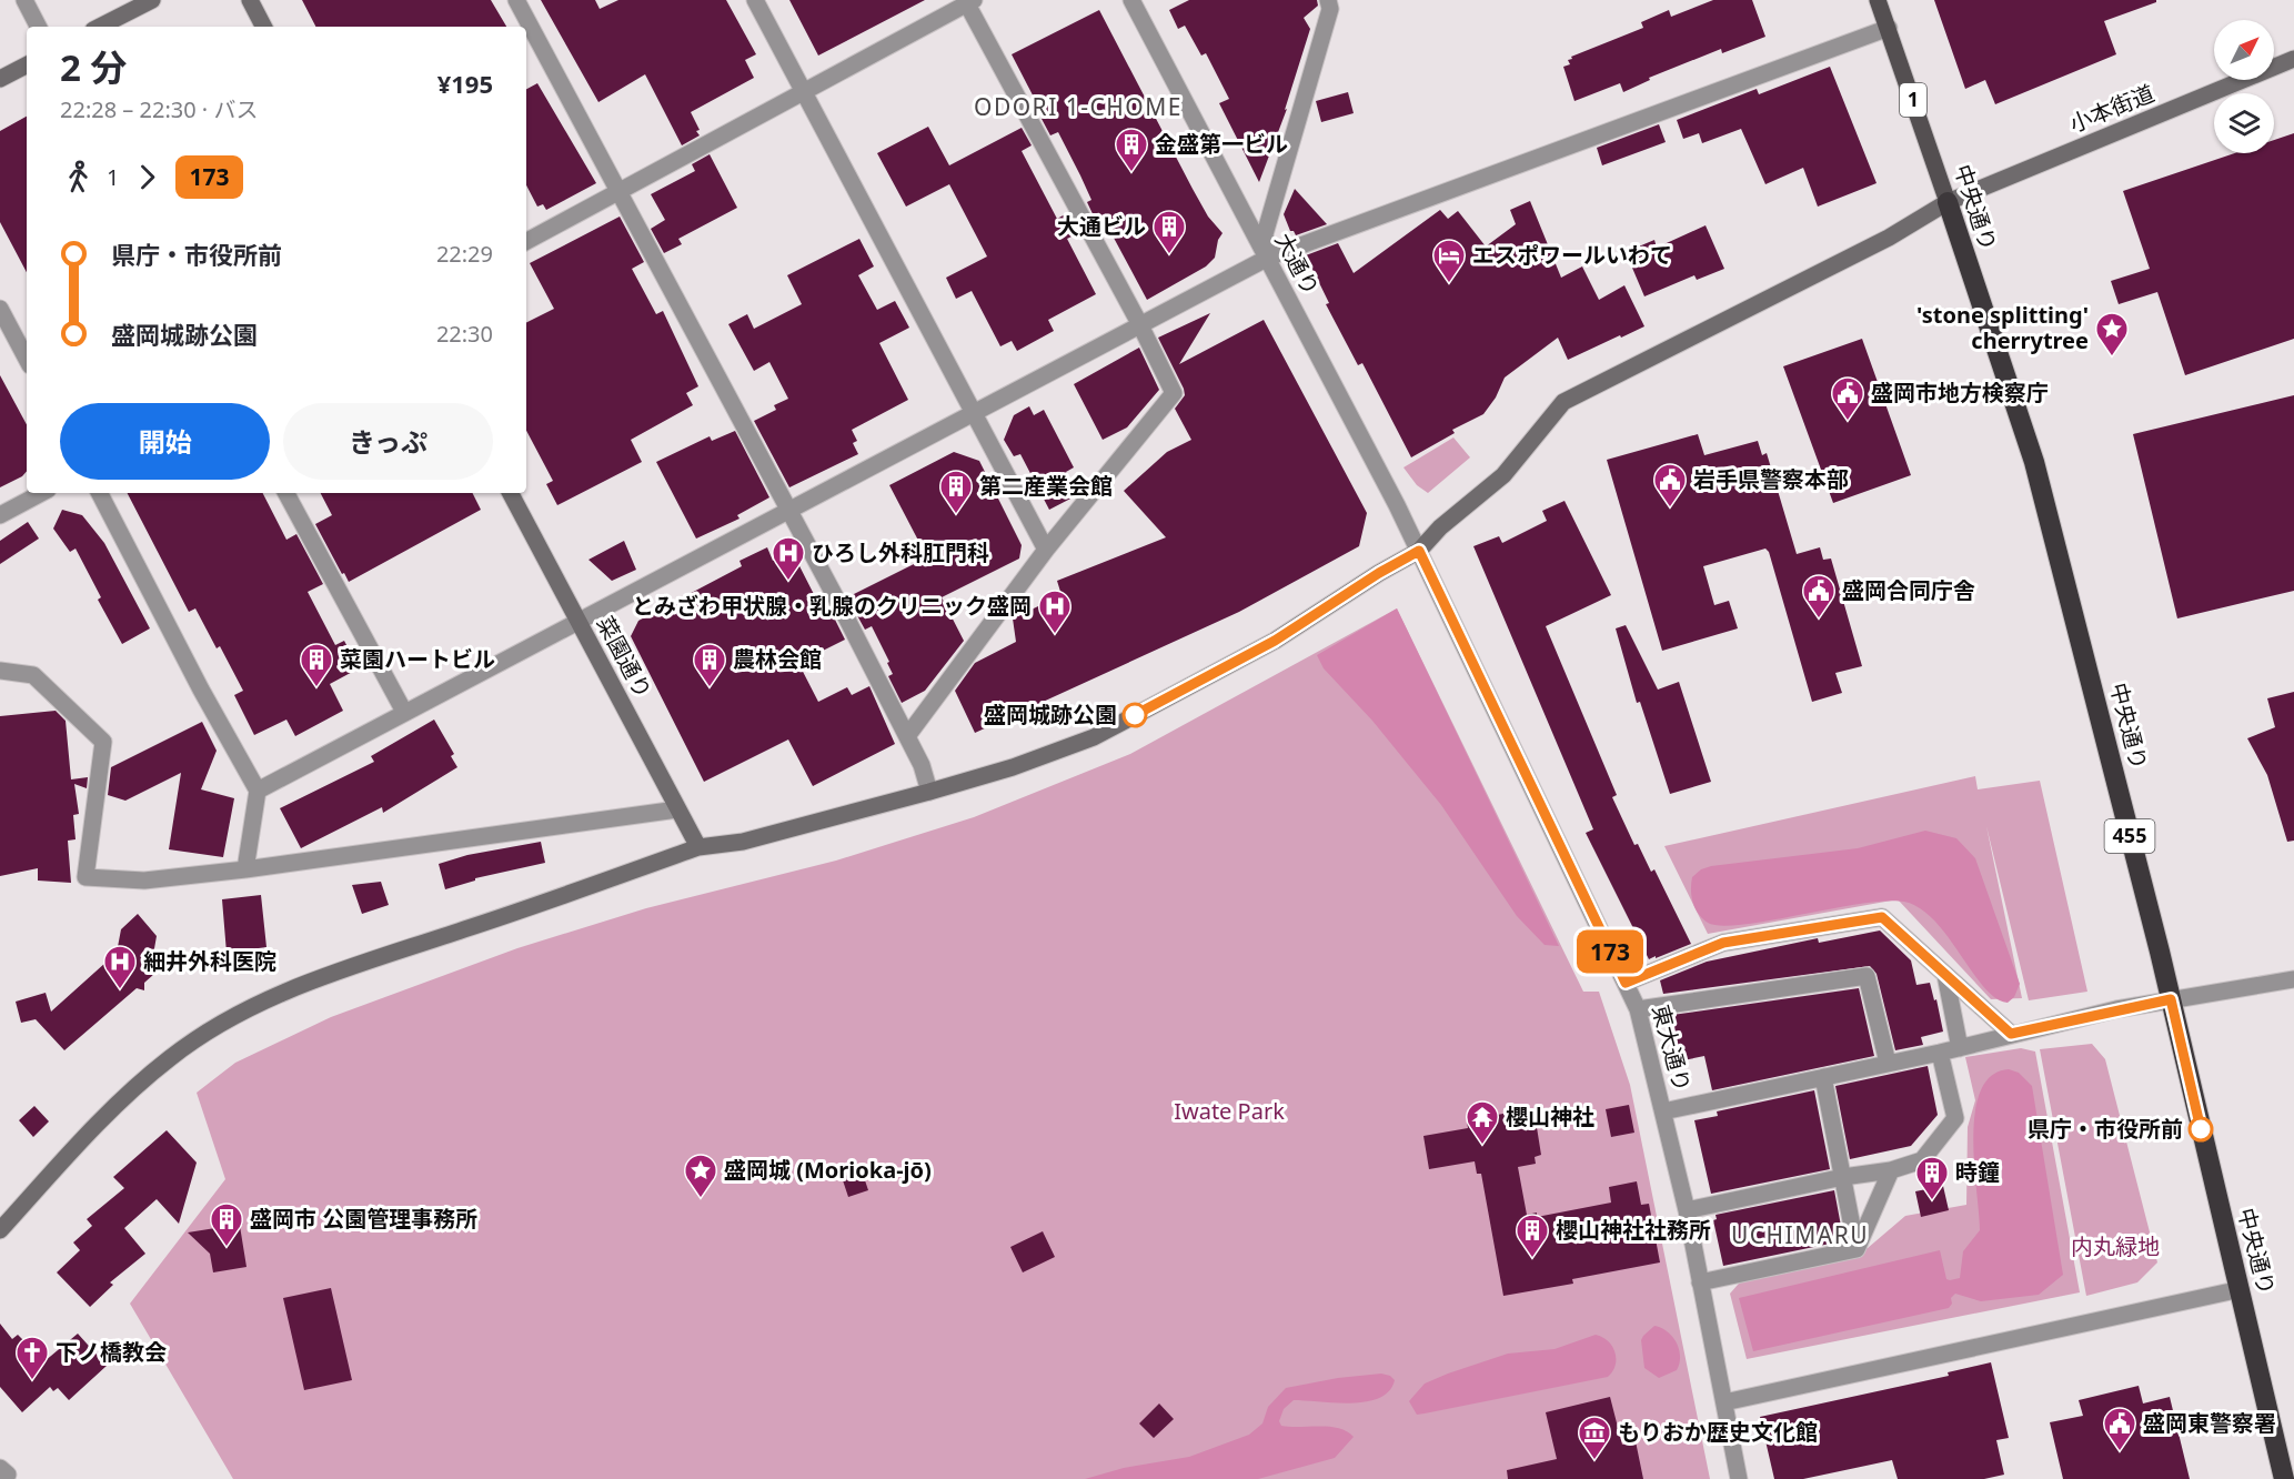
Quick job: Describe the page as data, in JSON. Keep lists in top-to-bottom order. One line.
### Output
{"streets":{"highway":["中央通り","455"],"main road":["1"],"street":["小本街道","大通り","菜園通り","東大通り"]},"crossings":[["小本街道","中央通り"],["小本街道","大通り"],["小本街道","菜園通り"],["小本街道","東大通り"],["大通り","東大通り"]],"districts":["ODORI 1-CHOME","UCHIMARU"],"parks":["Iwate Park","内丸緑地"],"places":{"building":["金盛第一ビル","大通ビル","第二産業会館","菜園ハートビル","農林会館","時鐘","盛岡市 公園管理事務所","櫻山神社社務所"],"hotel":["エスポワールいわて"],"place":["'stone splitting' cherrytree","盛岡城 (Morioka-jō)"],"public building":["盛岡市地方検察庁","岩手県警察本部","盛岡合同庁舎","盛岡東警察署"],"hospital":["ひろし外科肛門科","とみざわ甲状腺・乳腺のクリニック盛岡","細井外科医院"],"other":["盛岡城跡公園","県庁・市役所前"],"temple":["櫻山神社"],"church":["下ノ橋教会"],"museum":["もりおか歴史文化館"]},"lines":["bus line 173"],"north":"top right","page":{"on_map":"173","heading":["2 分","22:28 – 22:30 · バス","¥195"],"legs":["1","173"],"list":[{"name":"県庁・市役所前","value":"22:29"},{"name":"盛岡城跡公園","value":"22:30"}],"buttons":["開始","きっぷ"]}}
